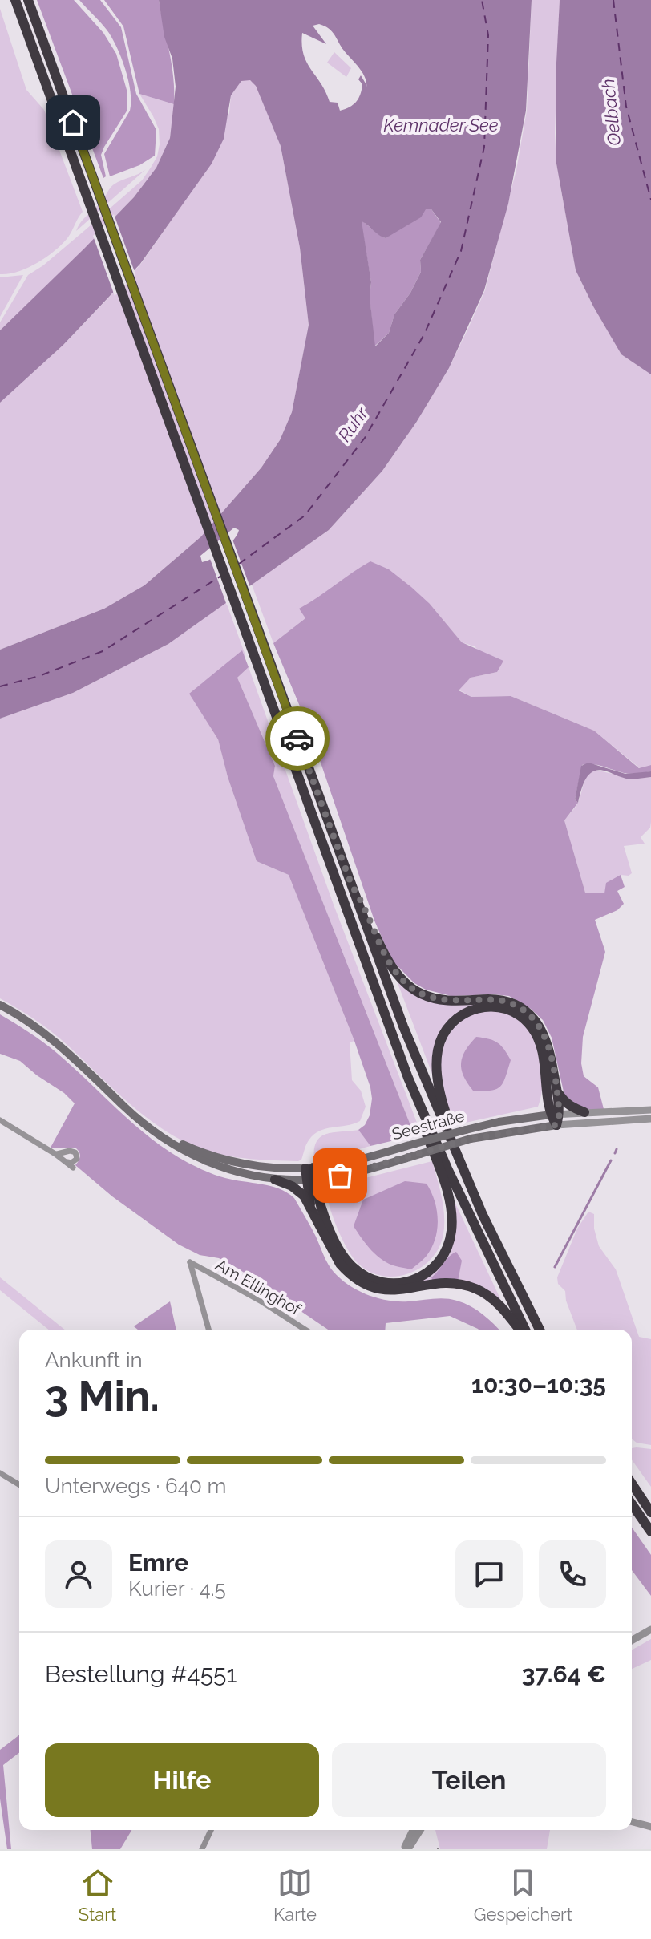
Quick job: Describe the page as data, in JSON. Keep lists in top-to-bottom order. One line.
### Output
{"streets":{"main road":["Seestraße"],"street":["Am Ellinghof"]},"water":["Oelbach","Kemnader See","Ruhr"],"page":{"heading":["3 Min.","Ankunft in","10:30–10:35"],"panel":["Emre","Kurier · 4.5","Bestellung #4551","37.64 €"],"bar":"Unterwegs · 640 m","buttons":["Hilfe","Teilen"],"tabs":["Start","Karte","Gespeichert"]}}
